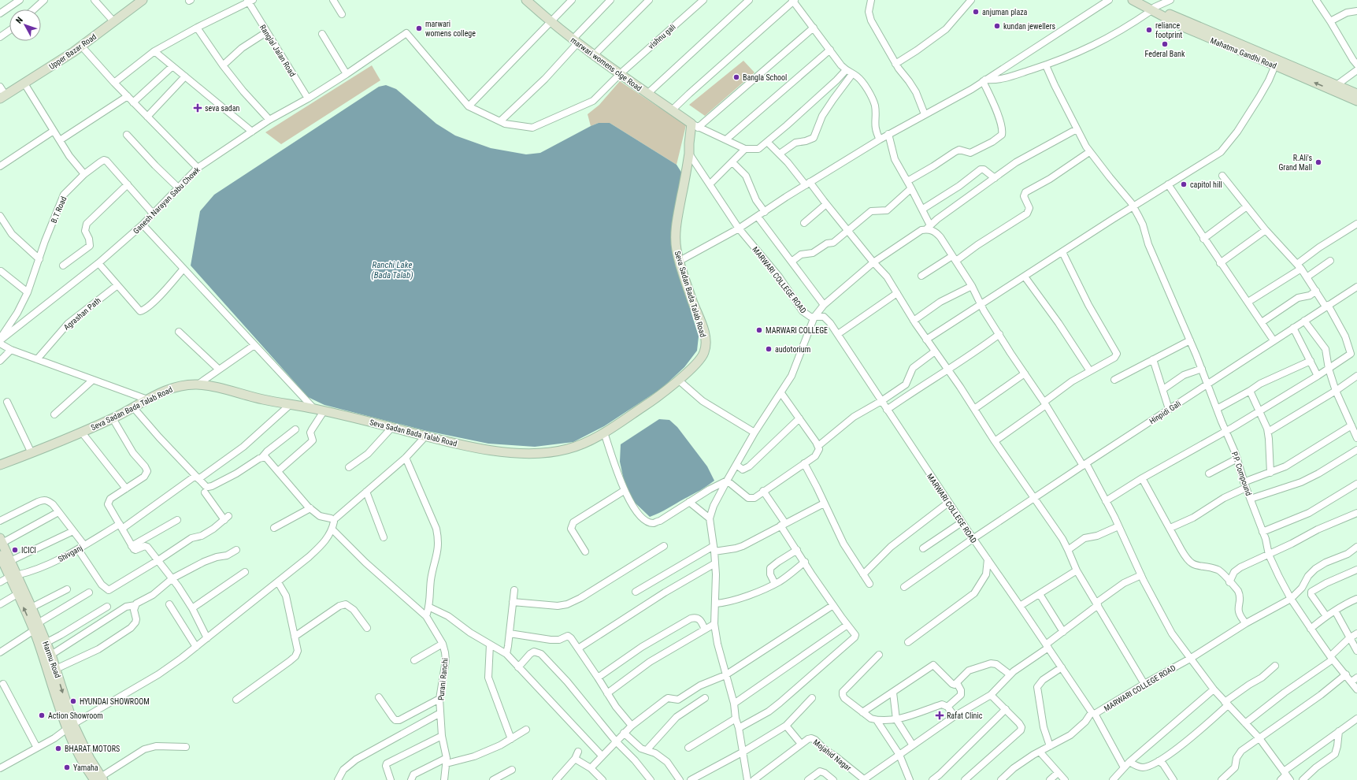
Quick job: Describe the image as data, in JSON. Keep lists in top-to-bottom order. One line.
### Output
{"streets":{"street":["vishnu gali","Ranglal Jalan Road","Upper Bazar Road","Mahatma Gandhi Road","marwari womens clge Road","Ganesh Narayan Sabu Chowk","B.T Road","MARWARI COLLEGE ROAD","Seva Sadan Bada Talab Road","Agrashan Path","Hinpidi Gali","P.P. Compound","Shivganj","Harmu Road","Purani Ranchi","Mojahid Nagar"]},"crossings":[["vishnu gali","marwari womens clge Road"],["vishnu gali","Ganesh Narayan Sabu Chowk"],["Ranglal Jalan Road","Ganesh Narayan Sabu Chowk"],["Ganesh Narayan Sabu Chowk","B.T Road"],["MARWARI COLLEGE ROAD","Seva Sadan Bada Talab Road"],["MARWARI COLLEGE ROAD","Hinpidi Gali"],["MARWARI COLLEGE ROAD","P.P. Compound"],["Seva Sadan Bada Talab Road","Shivganj"],["Hinpidi Gali","P.P. Compound"],["Shivganj","Harmu Road"]],"water":["Ranchi Lake (Bada Talab)"],"places":{"other":["anjuman plaza","kundan jewellers","marwari womens college","reliance footprint","Federal Bank","Bangla School","R.Ali's Grand Mall","capitol hill","MARWARI COLLEGE","audotorium","ICICI","HYUNDAI SHOWROOM","Action Showroom","BHARAT MOTORS","Yamaha"],"health":["seva sadan","Rafat Clinic"]},"north":"top left"}
